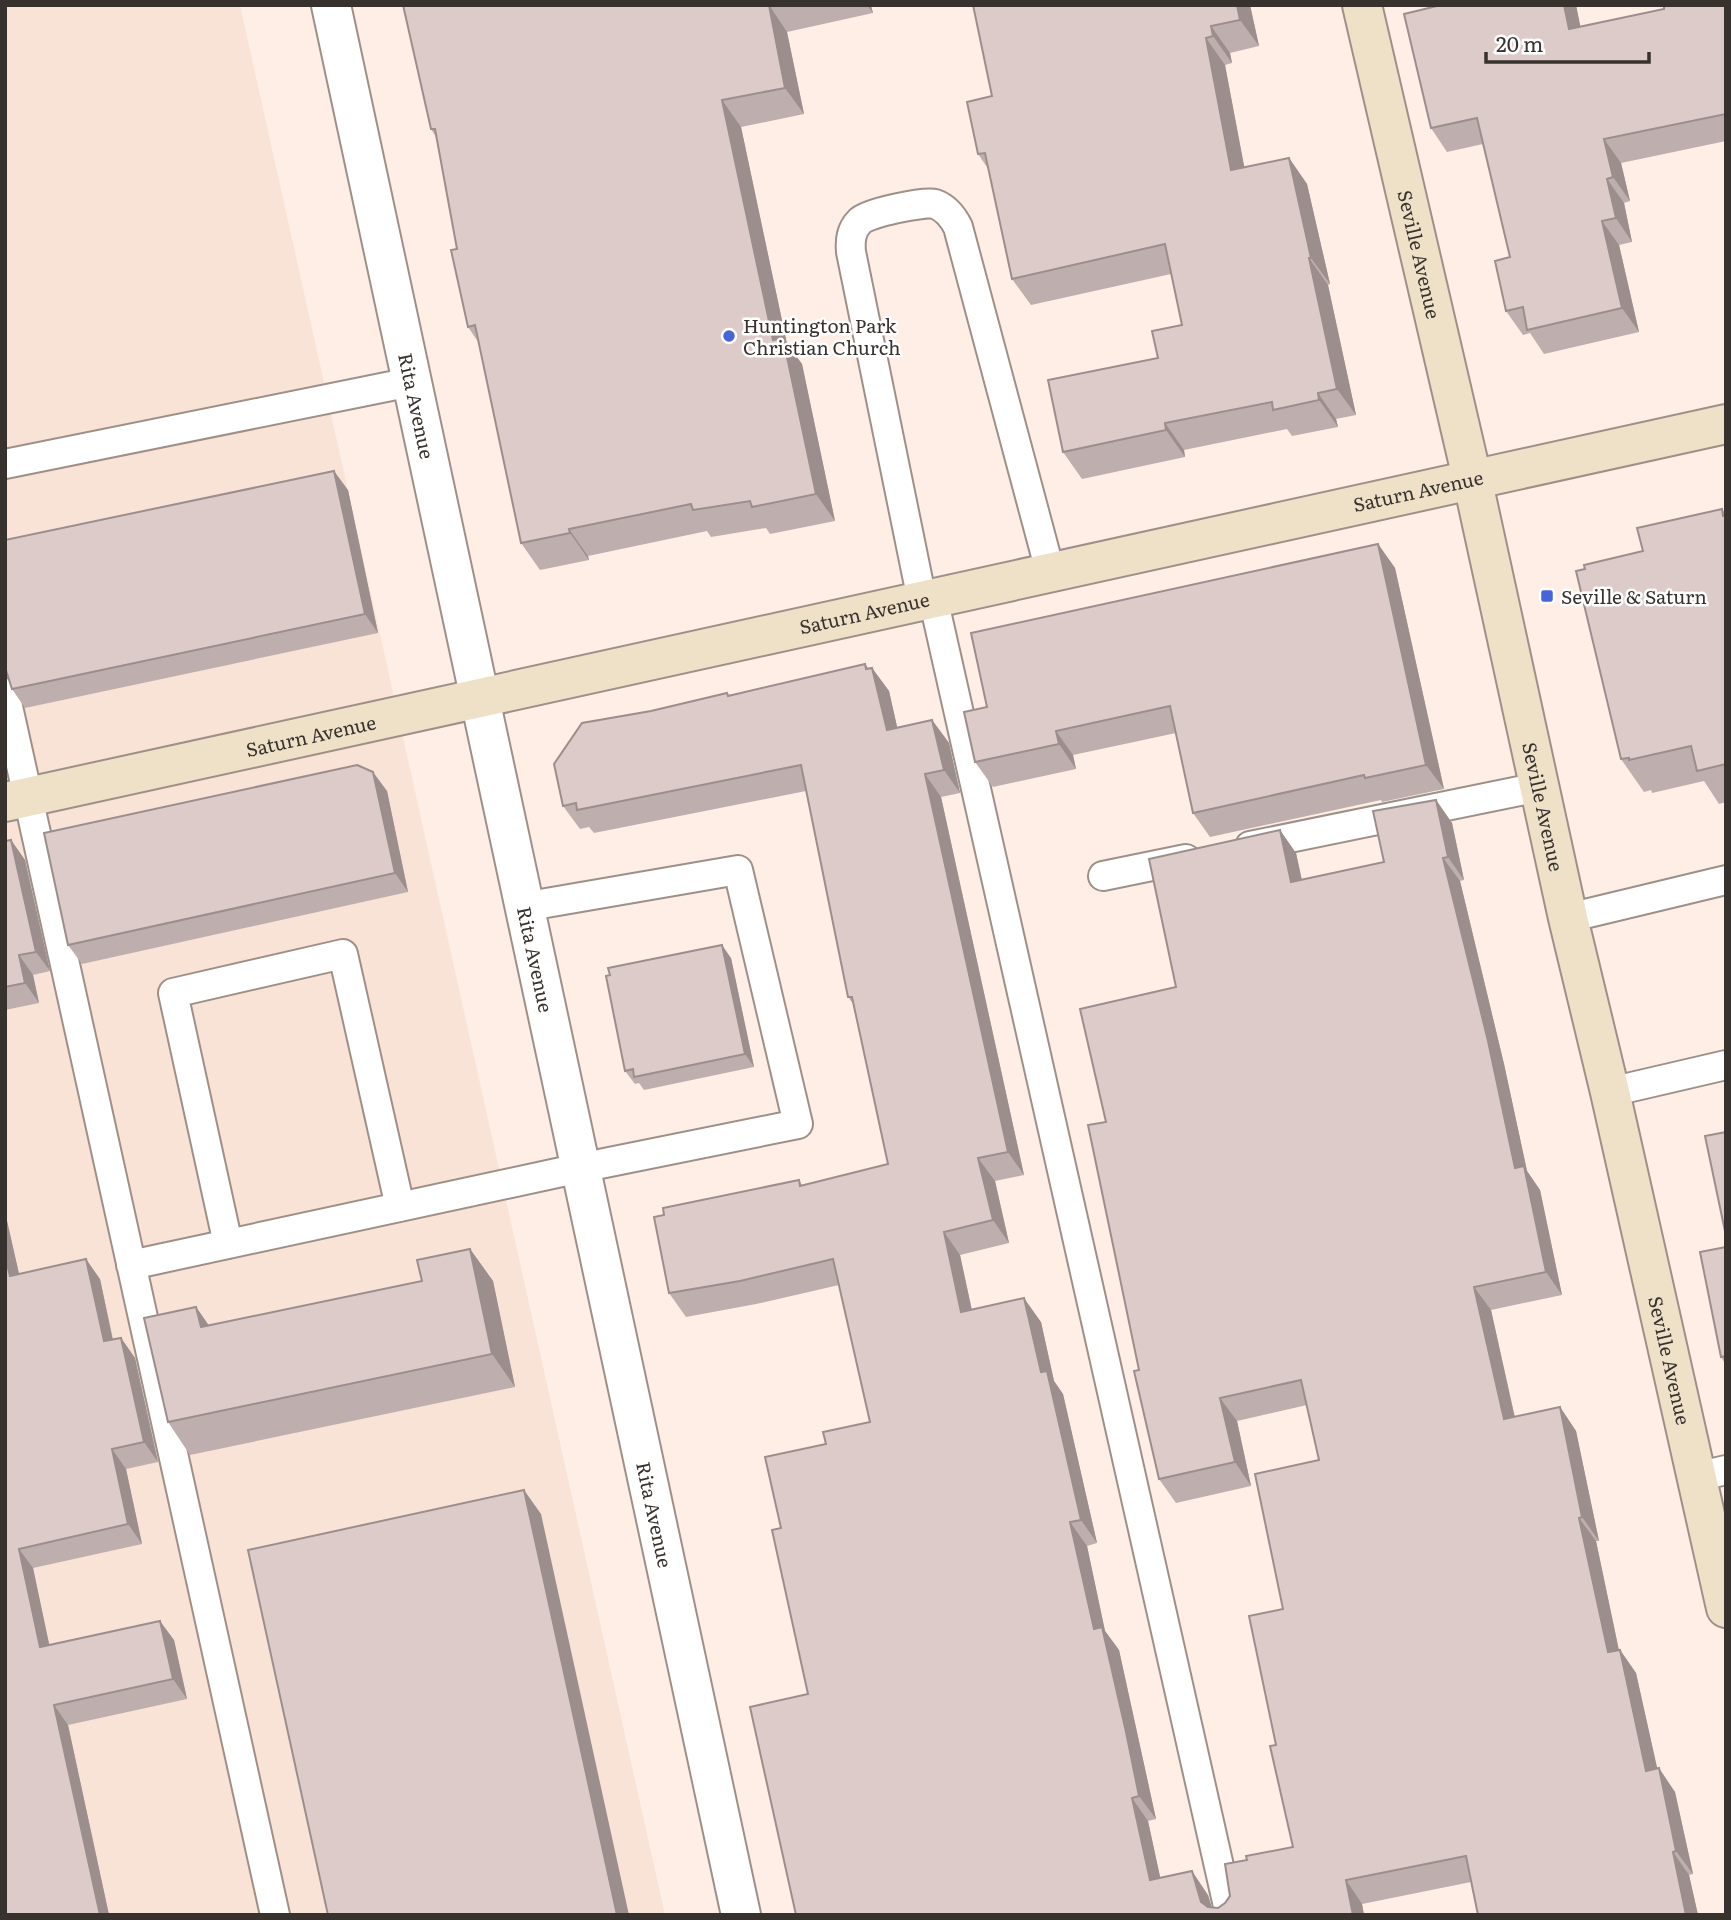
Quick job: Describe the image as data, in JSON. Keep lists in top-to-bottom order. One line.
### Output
{"streets":{"street":["Seville Avenue","Rita Avenue","Saturn Avenue"]},"crossings":[["Seville Avenue","Saturn Avenue"],["Rita Avenue","Saturn Avenue"]],"places":{"other":["Huntington Park Christian Church"],"transit":["Seville & Saturn"]},"scale_bar":"20 m"}
